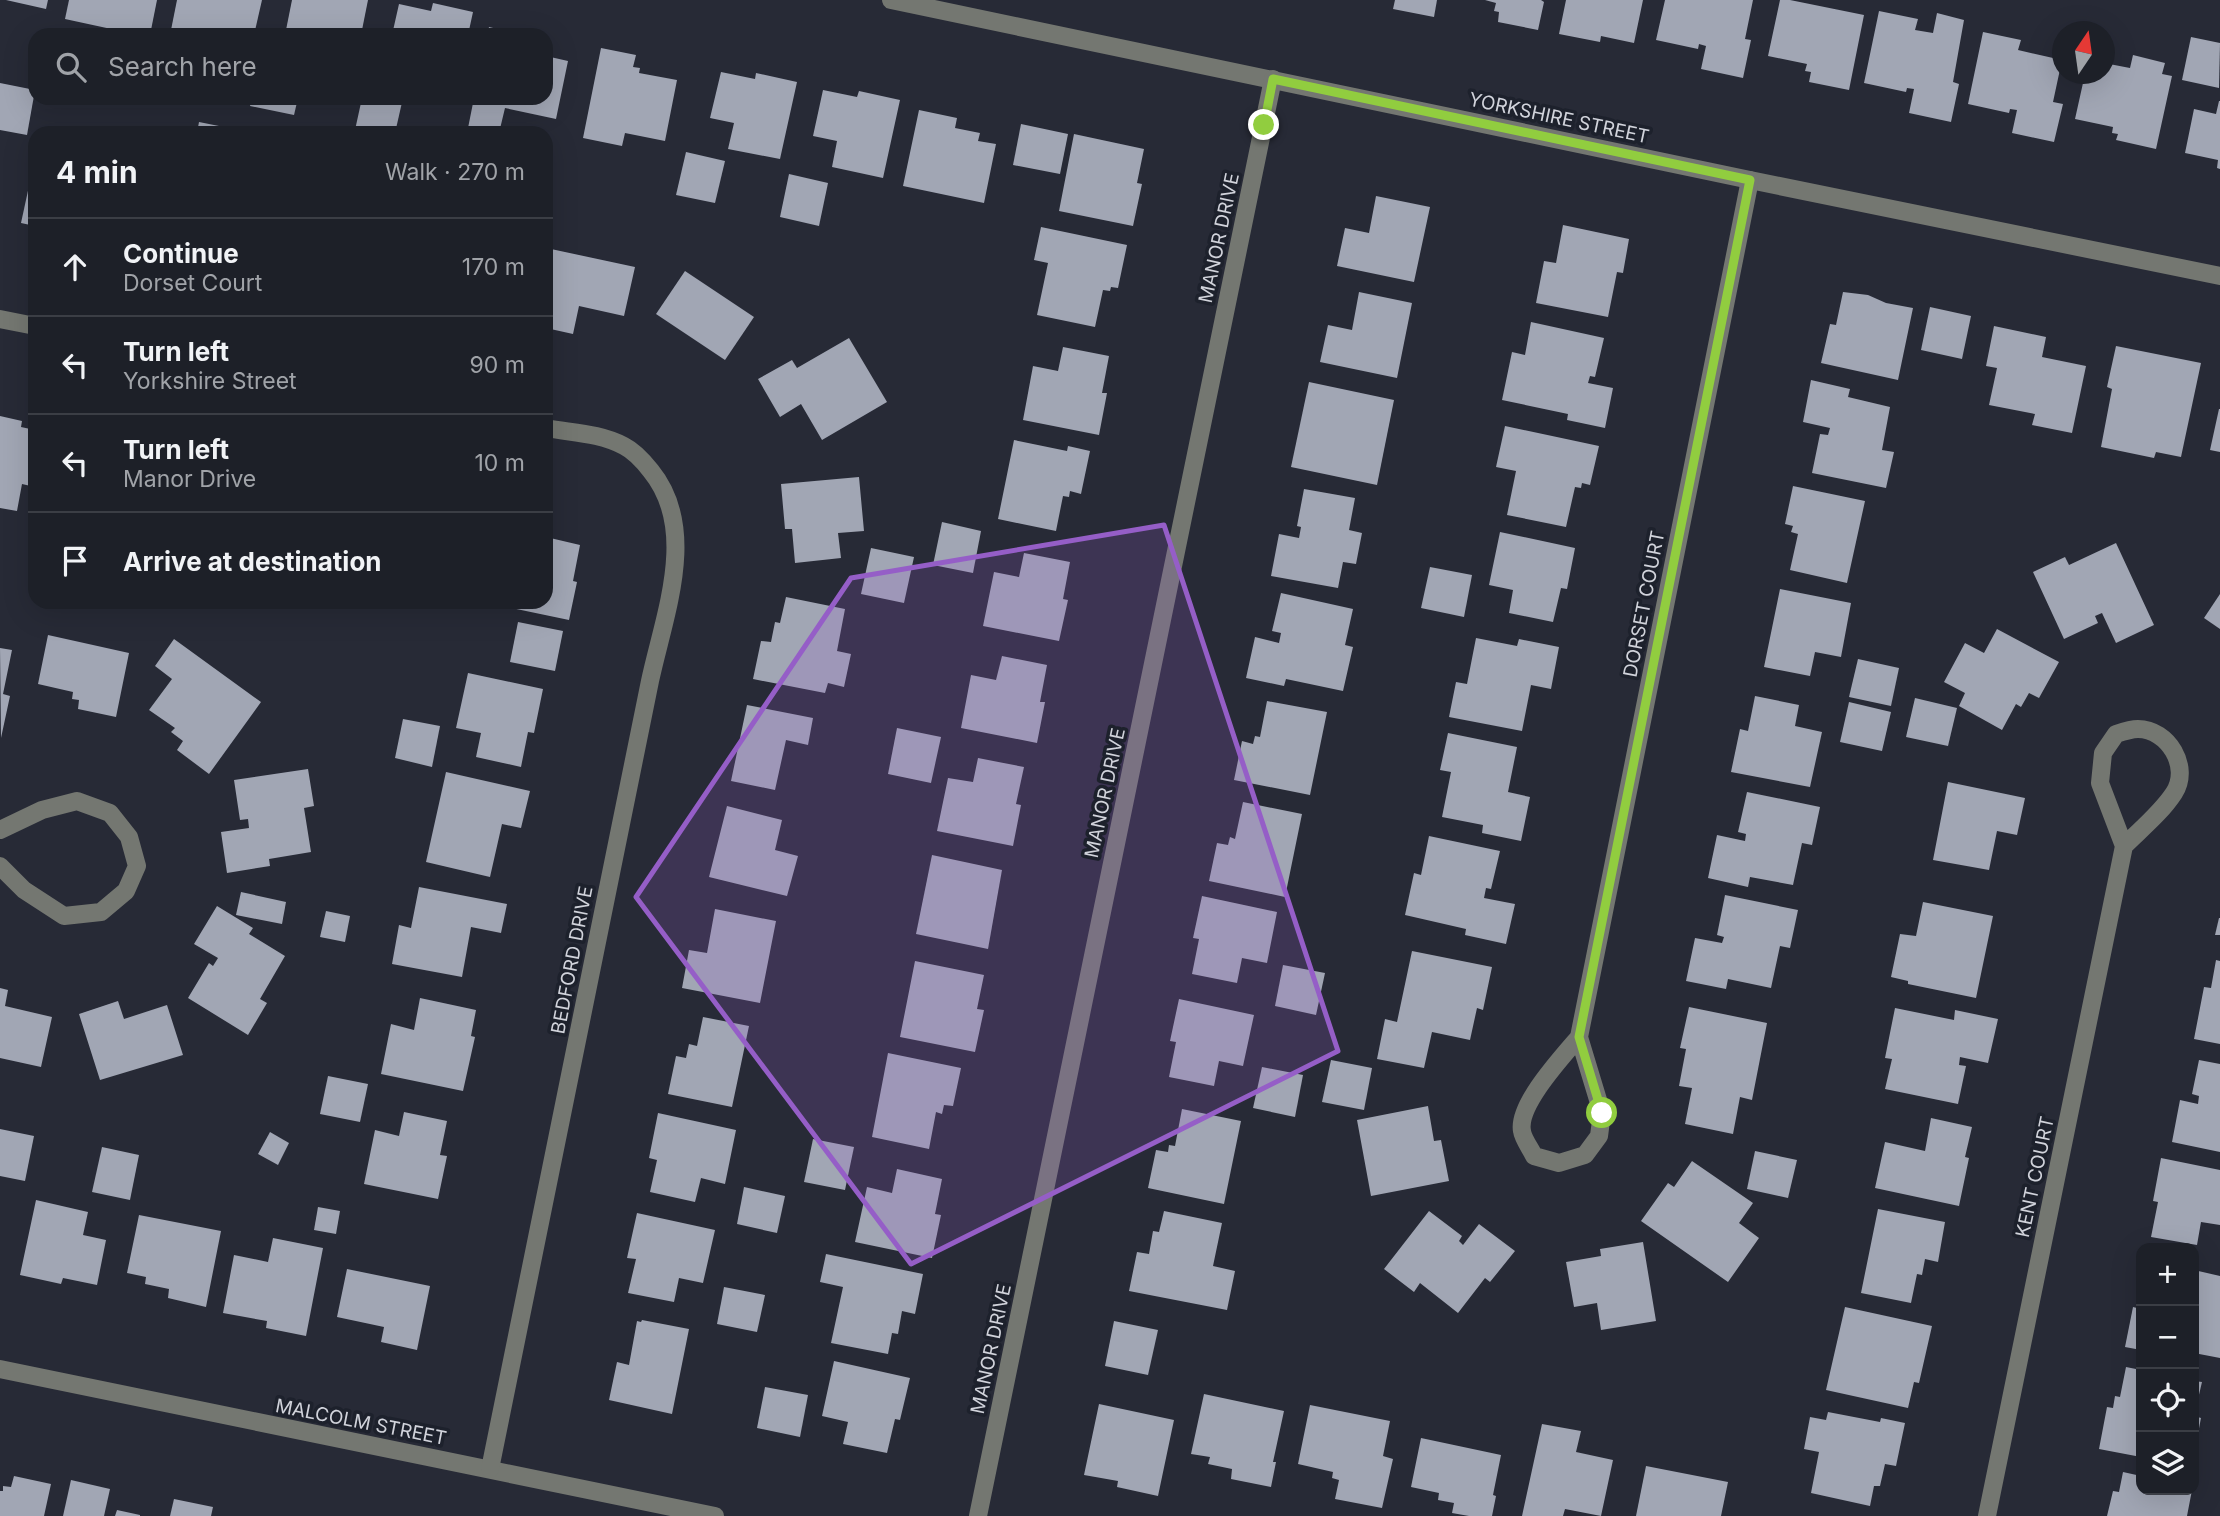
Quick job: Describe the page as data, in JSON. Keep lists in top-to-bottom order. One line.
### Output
{"streets":{"street":["YORKSHIRE STREET","MANOR DRIVE","DORSET COURT","BEDFORD DRIVE","KENT COURT","MALCOLM STREET"]},"crossings":[["YORKSHIRE STREET","MANOR DRIVE"],["YORKSHIRE STREET","DORSET COURT"],["BEDFORD DRIVE","MALCOLM STREET"]],"north":"top","page":{"search":"Search here","heading":["4 min","Walk · 270 m"],"list":[["Continue","Dorset Court","170 m"],["Turn left","Yorkshire Street","90 m"],["Turn left","Manor Drive","10 m"],"Arrive at destination"],"map_buttons":["+","−"]}}
